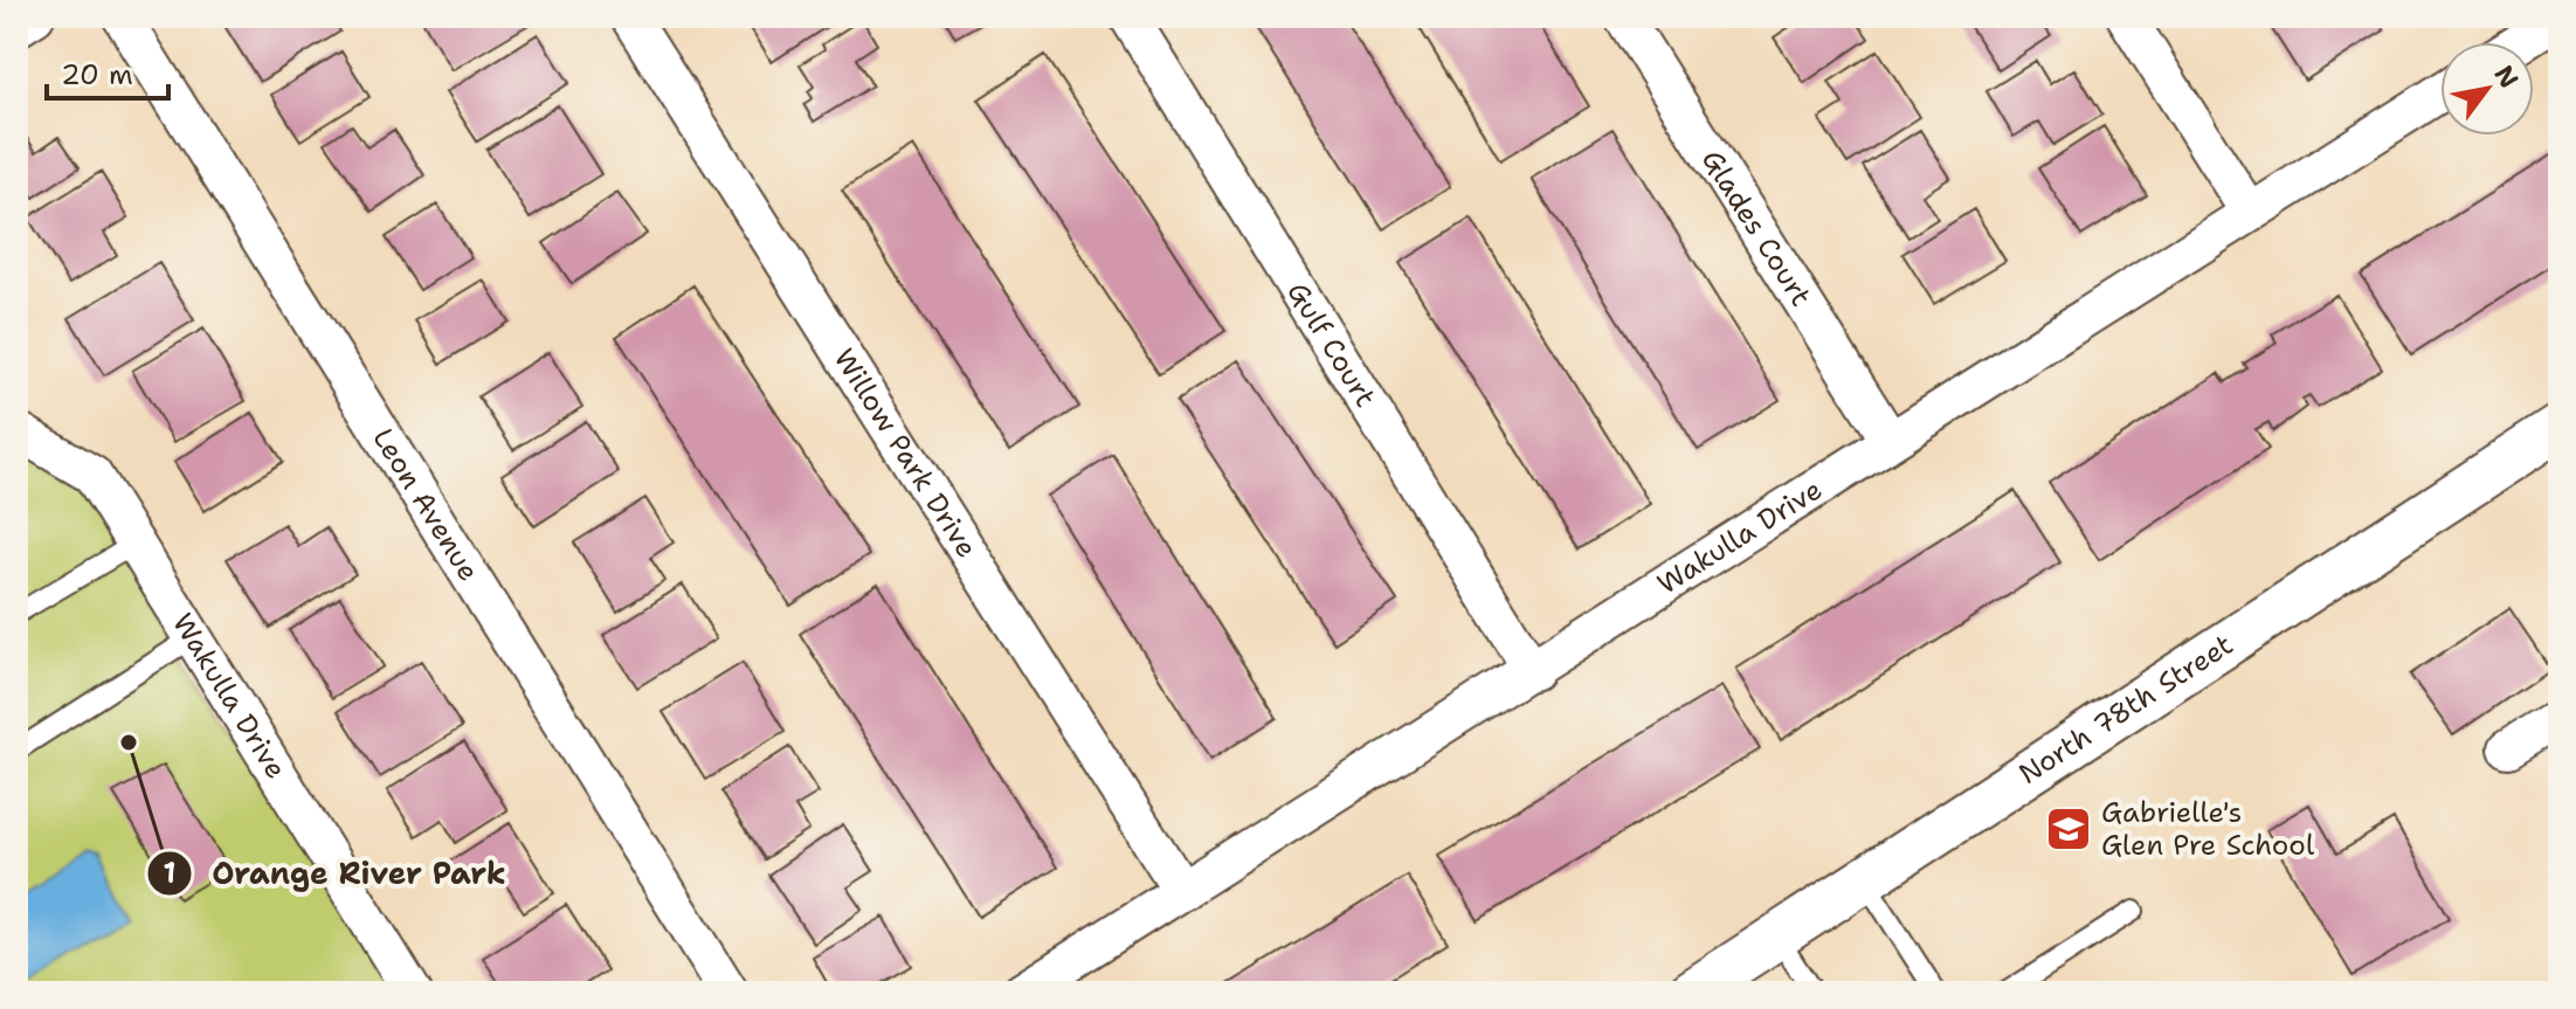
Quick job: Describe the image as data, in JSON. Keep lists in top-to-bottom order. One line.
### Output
{"streets":{"street":["Glades Court","Gulf Court","Willow Park Drive","Leon Avenue","Wakulla Drive","North 78th Street"]},"crossings":[["Glades Court","Wakulla Drive"],["Gulf Court","Wakulla Drive"],["Willow Park Drive","Wakulla Drive"]],"places":{"other":["Orange River Park"],"school or university":["Gabrielle's Glen Pre School"]},"scale_bar":"20 m","north":"top right"}
